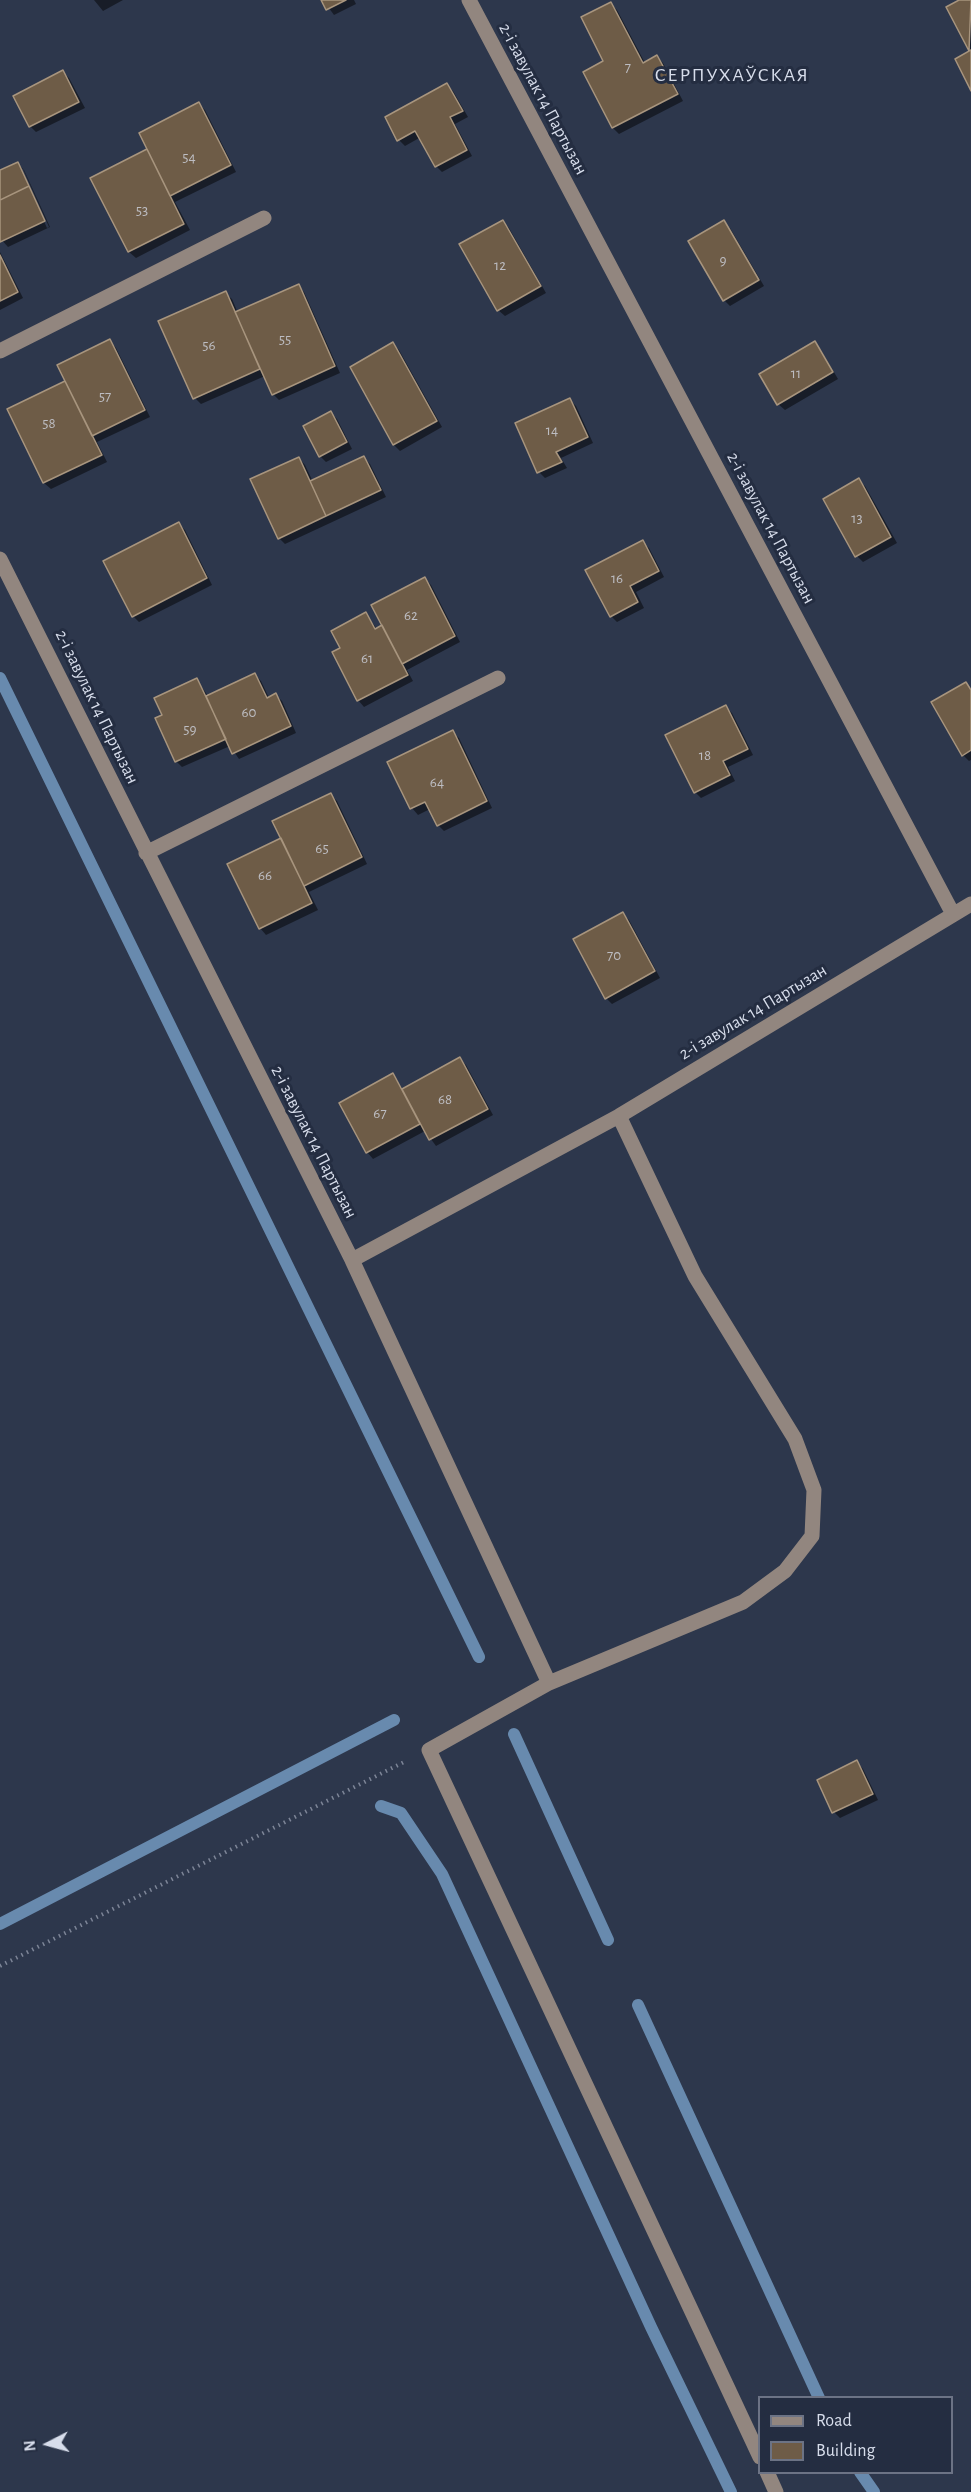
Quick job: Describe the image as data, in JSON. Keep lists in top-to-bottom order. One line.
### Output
{"streets":{"street":["2-і завулак 14 Партызан"]},"districts":["СЕРПУХАЎСКАЯ"],"house_numbers":["7","54","53","9","12","55","56","11","57","58","14","13","16","62","61","60","59","18","64","65","66","70","68","67"],"legend":["Road","Building"],"north":"left"}
